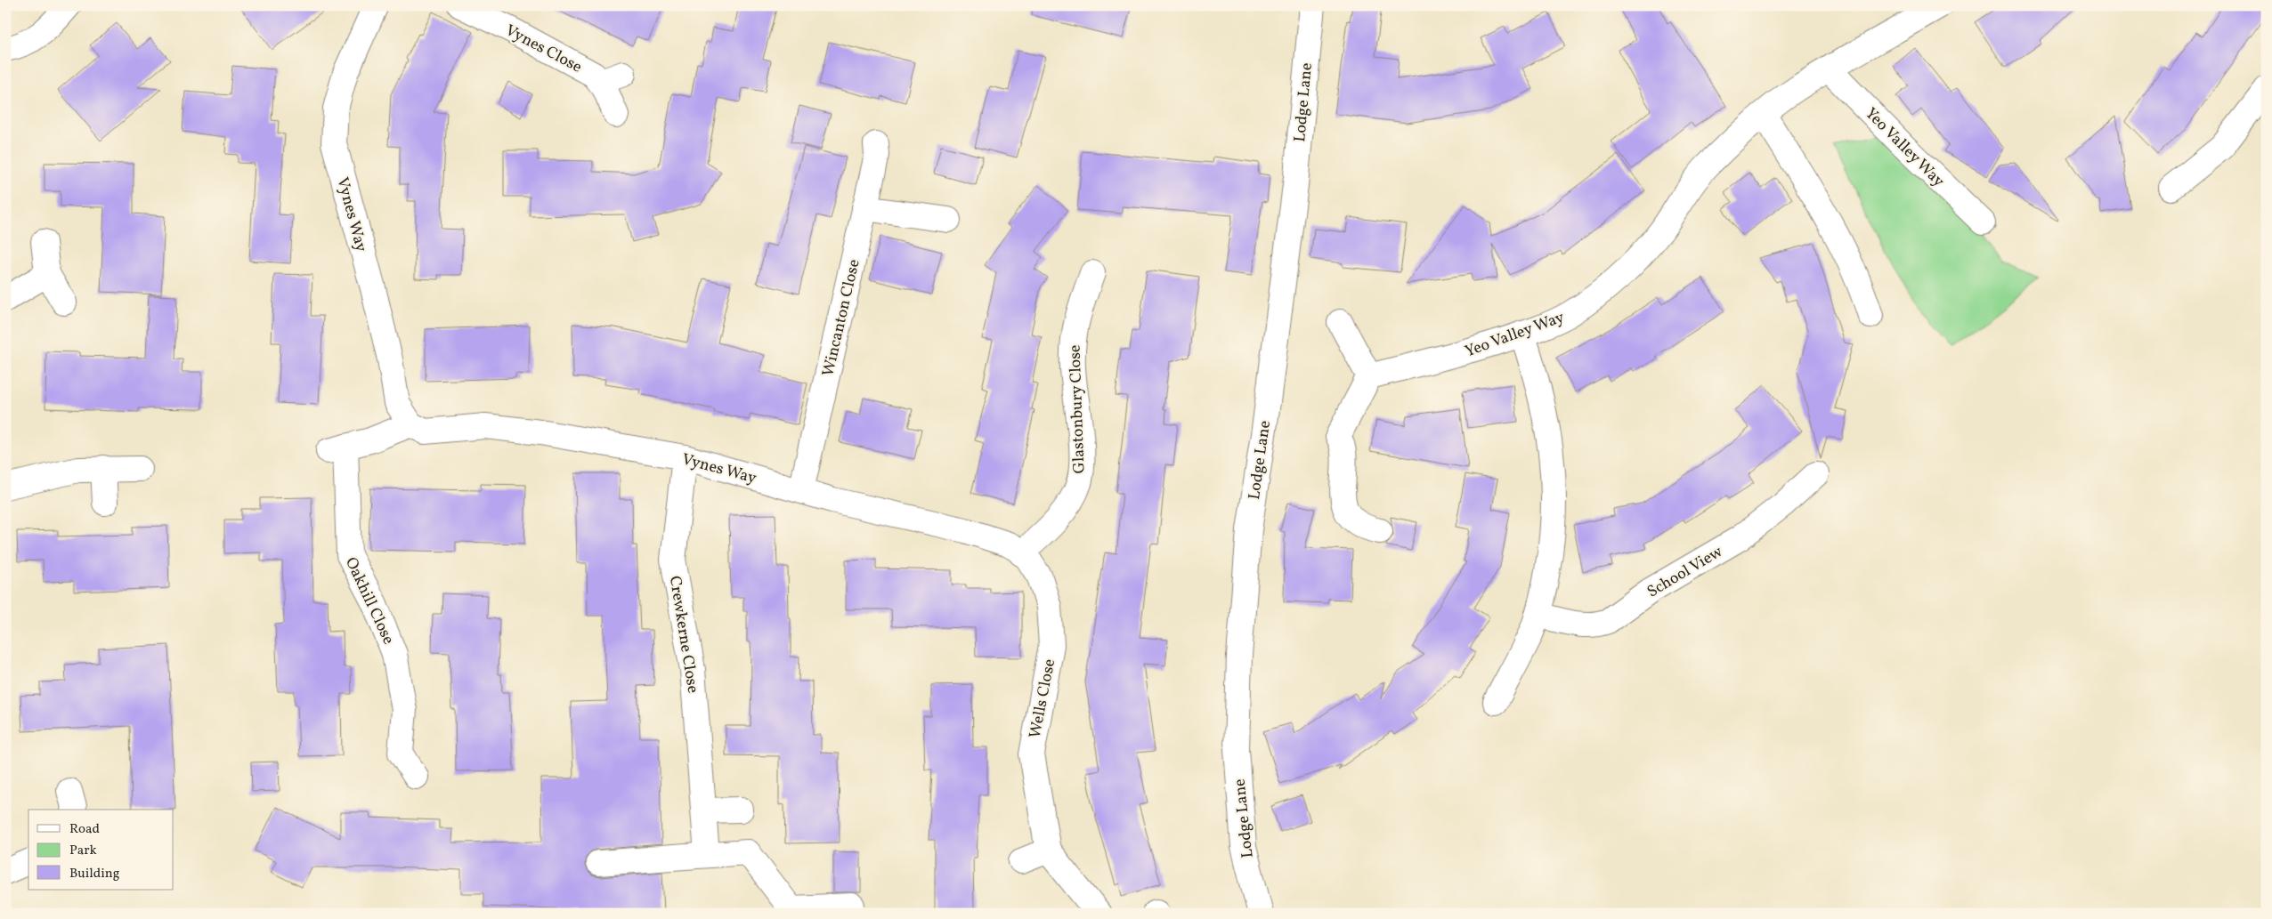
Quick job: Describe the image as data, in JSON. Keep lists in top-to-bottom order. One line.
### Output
{"streets":{"street":["Vynes Close","Lodge Lane","Yeo Valley Way","Vynes Way","Wincanton Close","Glastonbury Close","School View","Oakhill Close","Crewkerne Close","Wells Close"]},"crossings":[["Vynes Way","Wincanton Close"],["Vynes Way","Glastonbury Close"],["Vynes Way","Oakhill Close"],["Vynes Way","Crewkerne Close"],["Vynes Way","Wells Close"],["Glastonbury Close","Wells Close"]],"legend":["Road","Park","Building"]}
